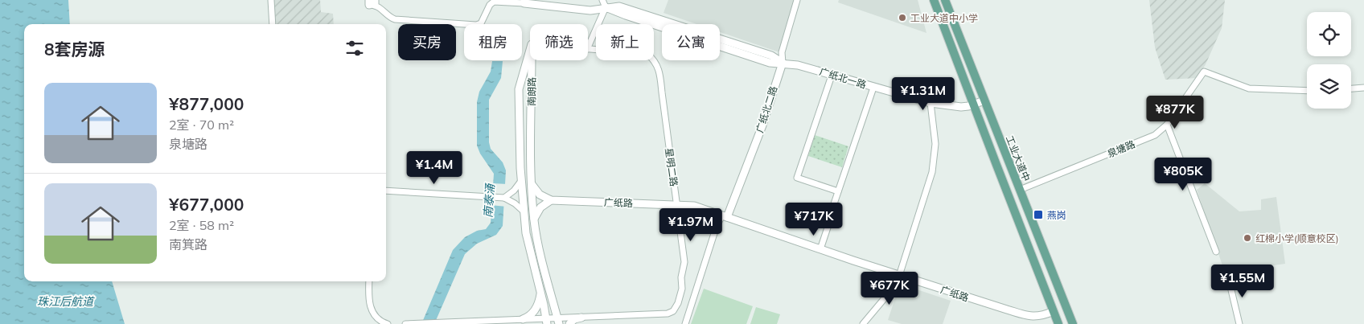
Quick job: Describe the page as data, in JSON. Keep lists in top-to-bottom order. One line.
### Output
{"streets":{"main road":["工业大道中"],"street":["广纸北一路","南朗路","广纸北二路","泉塘路","星明二路","广纸路"]},"crossings":[["广纸北一路","广纸北二路"],["广纸北一路","工业大道中"],["南朗路","星明二路"],["广纸北二路","广纸路"],["泉塘路","工业大道中"],["星明二路","广纸路"]],"water":["南泰涌","珠江后航道"],"places":{"other":["工业大道中小学","红棉小学(顺意校区)"],"transit":["燕岗"]},"page":{"chip":["买房","租房","筛选","新上","公寓"],"heading":"8套房源","list":[{"name":"¥877,000","note":"2室 · 70 m² · 泉塘路"},{"name":"¥677,000","note":"2室 · 58 m² · 南箕路"}],"price":["¥1.31M","¥877K","¥1.4M","¥805K","¥717K","¥1.97M","¥1.55M","¥677K"]}}
